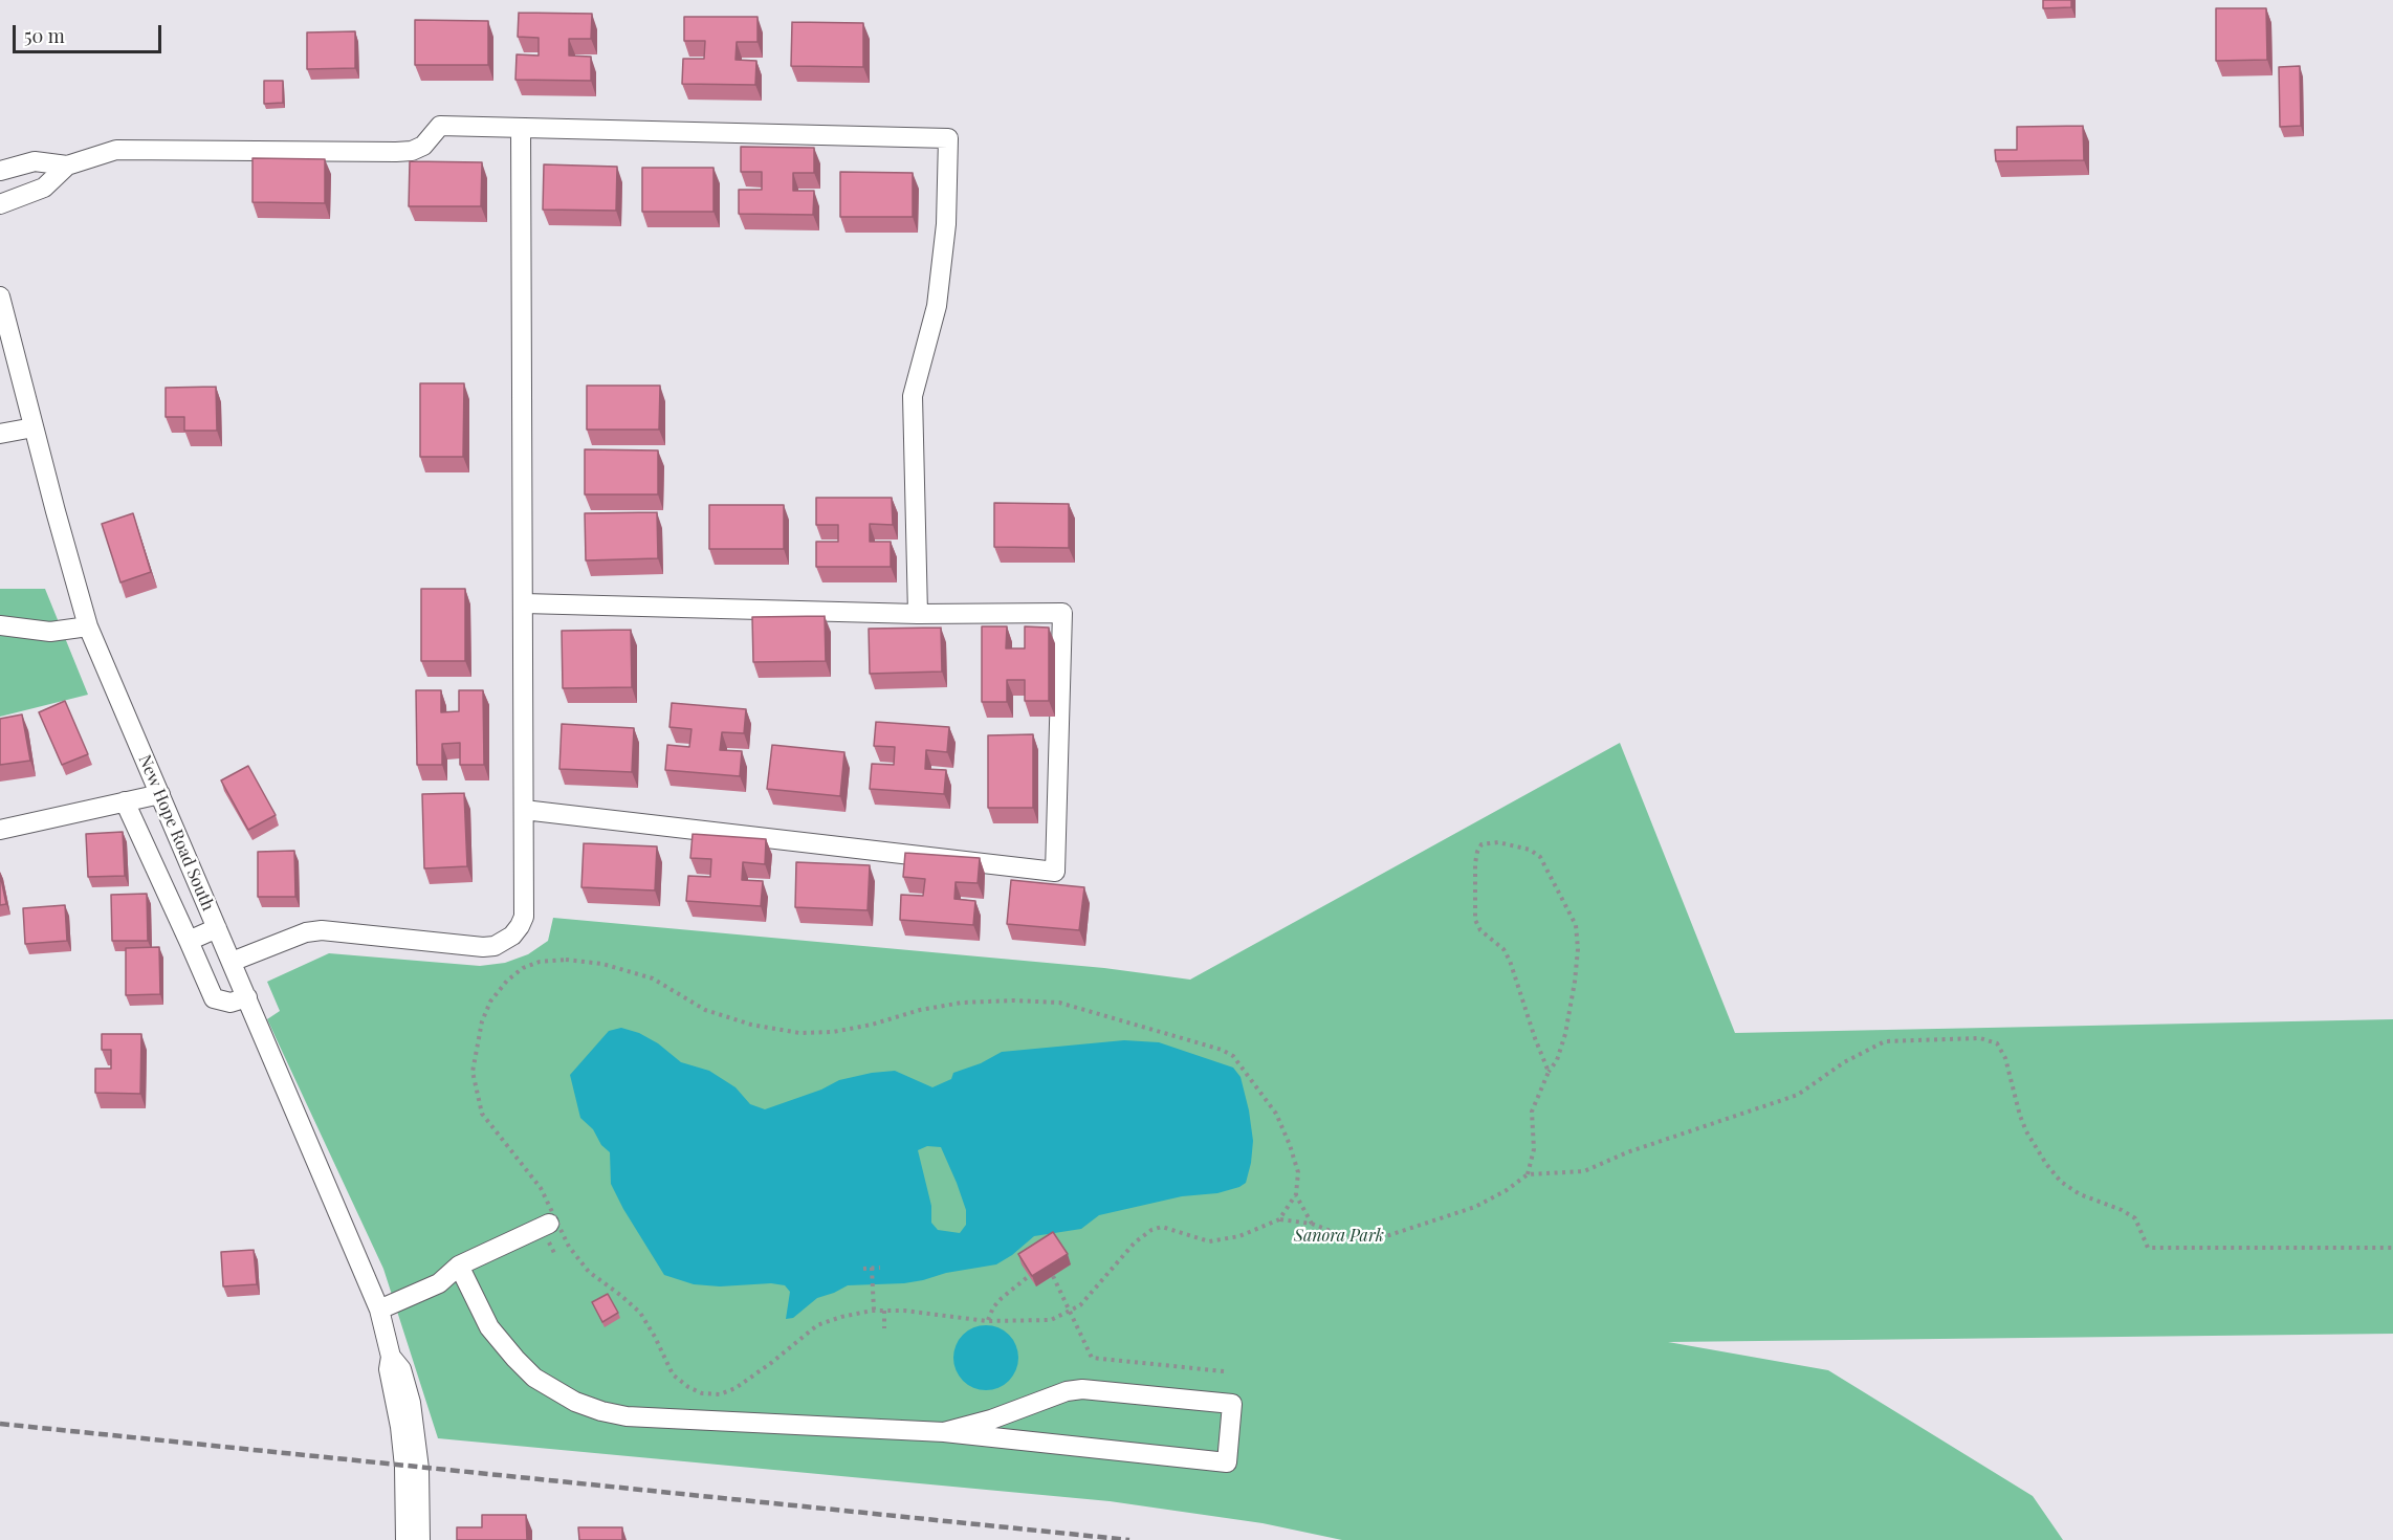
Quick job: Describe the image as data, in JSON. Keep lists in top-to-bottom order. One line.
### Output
{"streets":{"street":["New Hope Road South"]},"parks":["Sanora Park"],"scale_bar":"50 m"}
